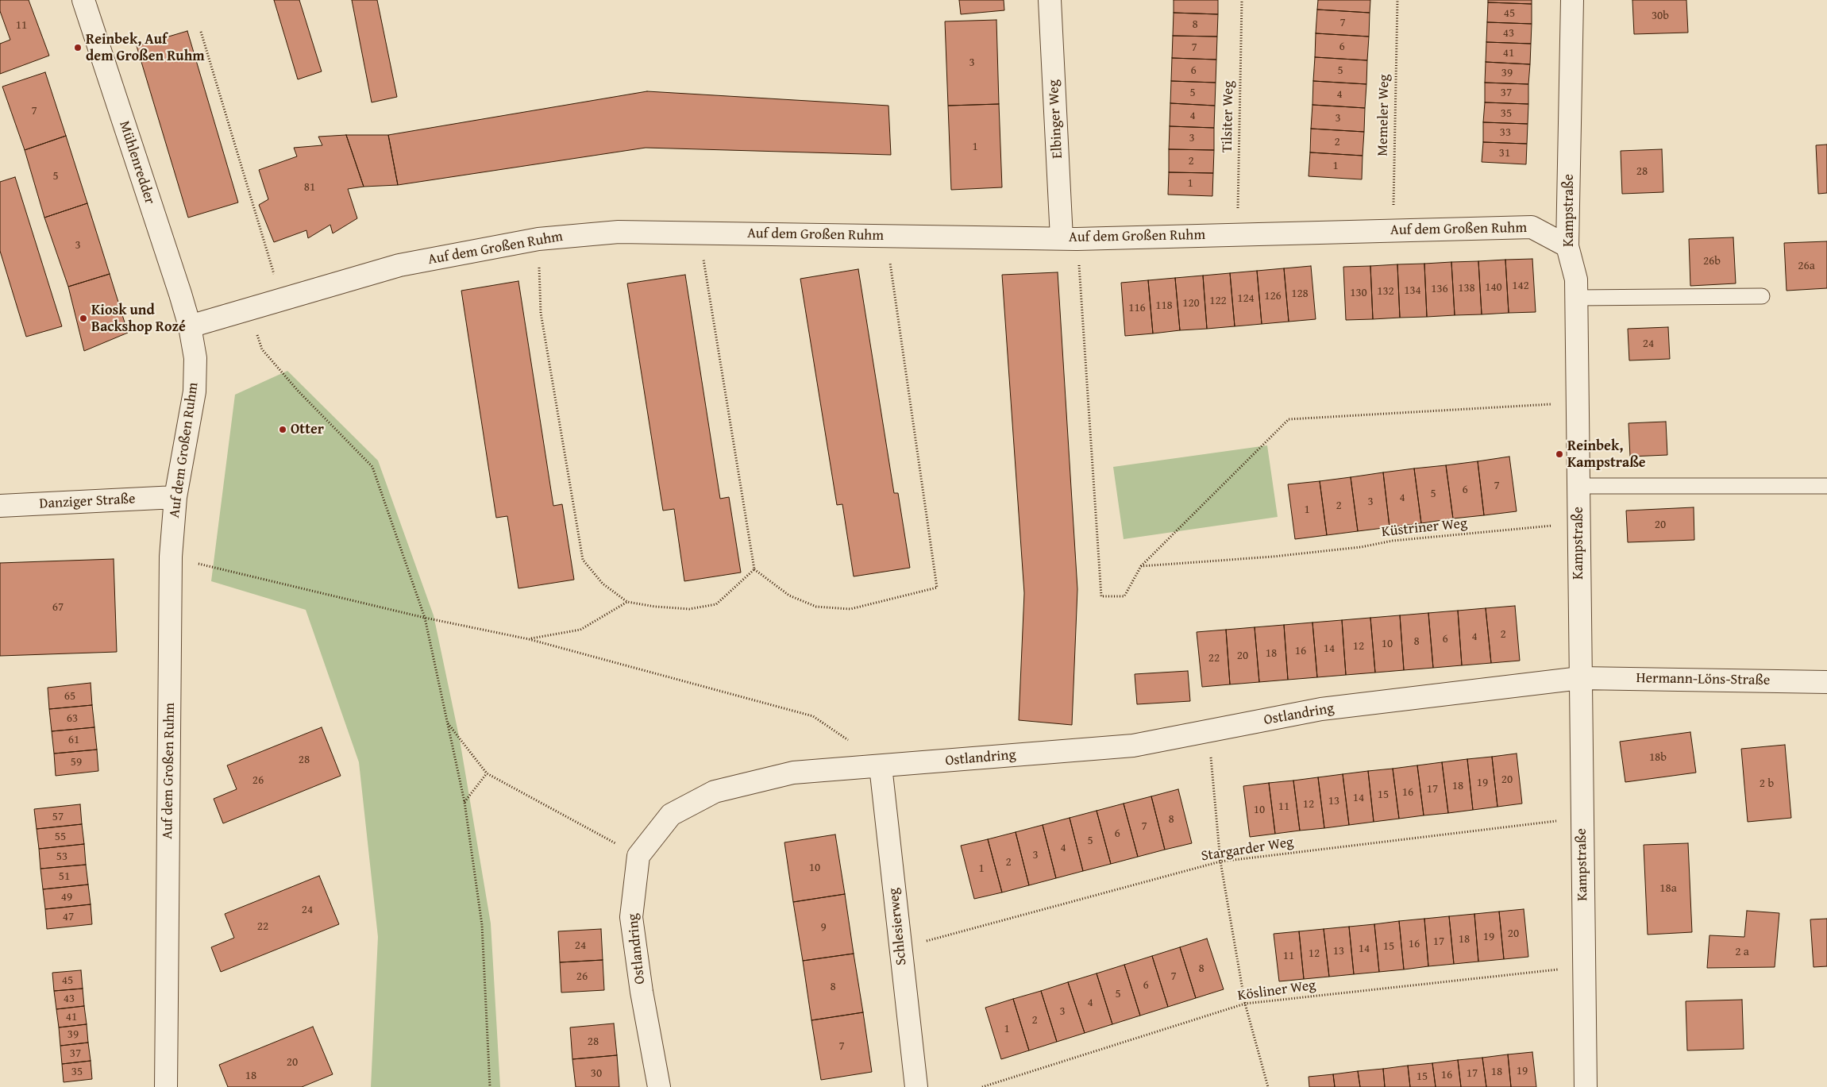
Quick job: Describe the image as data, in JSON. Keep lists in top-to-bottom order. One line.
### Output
{"streets":{"street":["Elbinger Weg","Mühlenredder","Kampstraße","Auf dem Großen Ruhm","Danziger Straße","Hermann-Löns-Straße","Ostlandring","Schlesierweg"],"path":["Memeler Weg","Tilsiter Weg","Küstriner Weg","Stargarder Weg","Kösliner Weg"]},"crossings":[["Memeler Weg","Auf dem Großen Ruhm"],["Tilsiter Weg","Auf dem Großen Ruhm"],["Elbinger Weg","Auf dem Großen Ruhm"],["Mühlenredder","Auf dem Großen Ruhm"],["Kampstraße","Auf dem Großen Ruhm"],["Kampstraße","Küstriner Weg"],["Kampstraße","Hermann-Löns-Straße"],["Kampstraße","Ostlandring"],["Kampstraße","Stargarder Weg"],["Kampstraße","Kösliner Weg"],["Auf dem Großen Ruhm","Danziger Straße"],["Hermann-Löns-Straße","Ostlandring"],["Ostlandring","Schlesierweg"],["Stargarder Weg","Schlesierweg"]],"places":["Reinbek, Auf dem Großen Ruhm","Kiosk und Backshop Rozé","Otter","Reinbek, Kampstraße"],"house_numbers":["45","30b","7","8","11","43","6","7","41","3","6","5","39","5","37","4","7","35","4","3","33","3","2","1","31","2","1","28","5","1","81","3","26b","26a","142","140","138","136","134","132","130","128","126","124","122","120","118","116","24","7","6","5","4","3","2","1","20","67","2","4","6","8","10","12","14","16","18","20","22","65","63","61","18b","28","59","20","26","19","2 b","18","17","16","15","14","13","12","11","10","57","8","7","6","55","5","4","3","53","2","10","1","51","18a","49","24","47","22","9","20","19","18","17","16","24","15","14","13","2 a","12","11","8","26","7","45","6","8","5","43","4","3","41","2","1","39","28","7","37","20","19","35","18","30","17","16","18","15"]}
